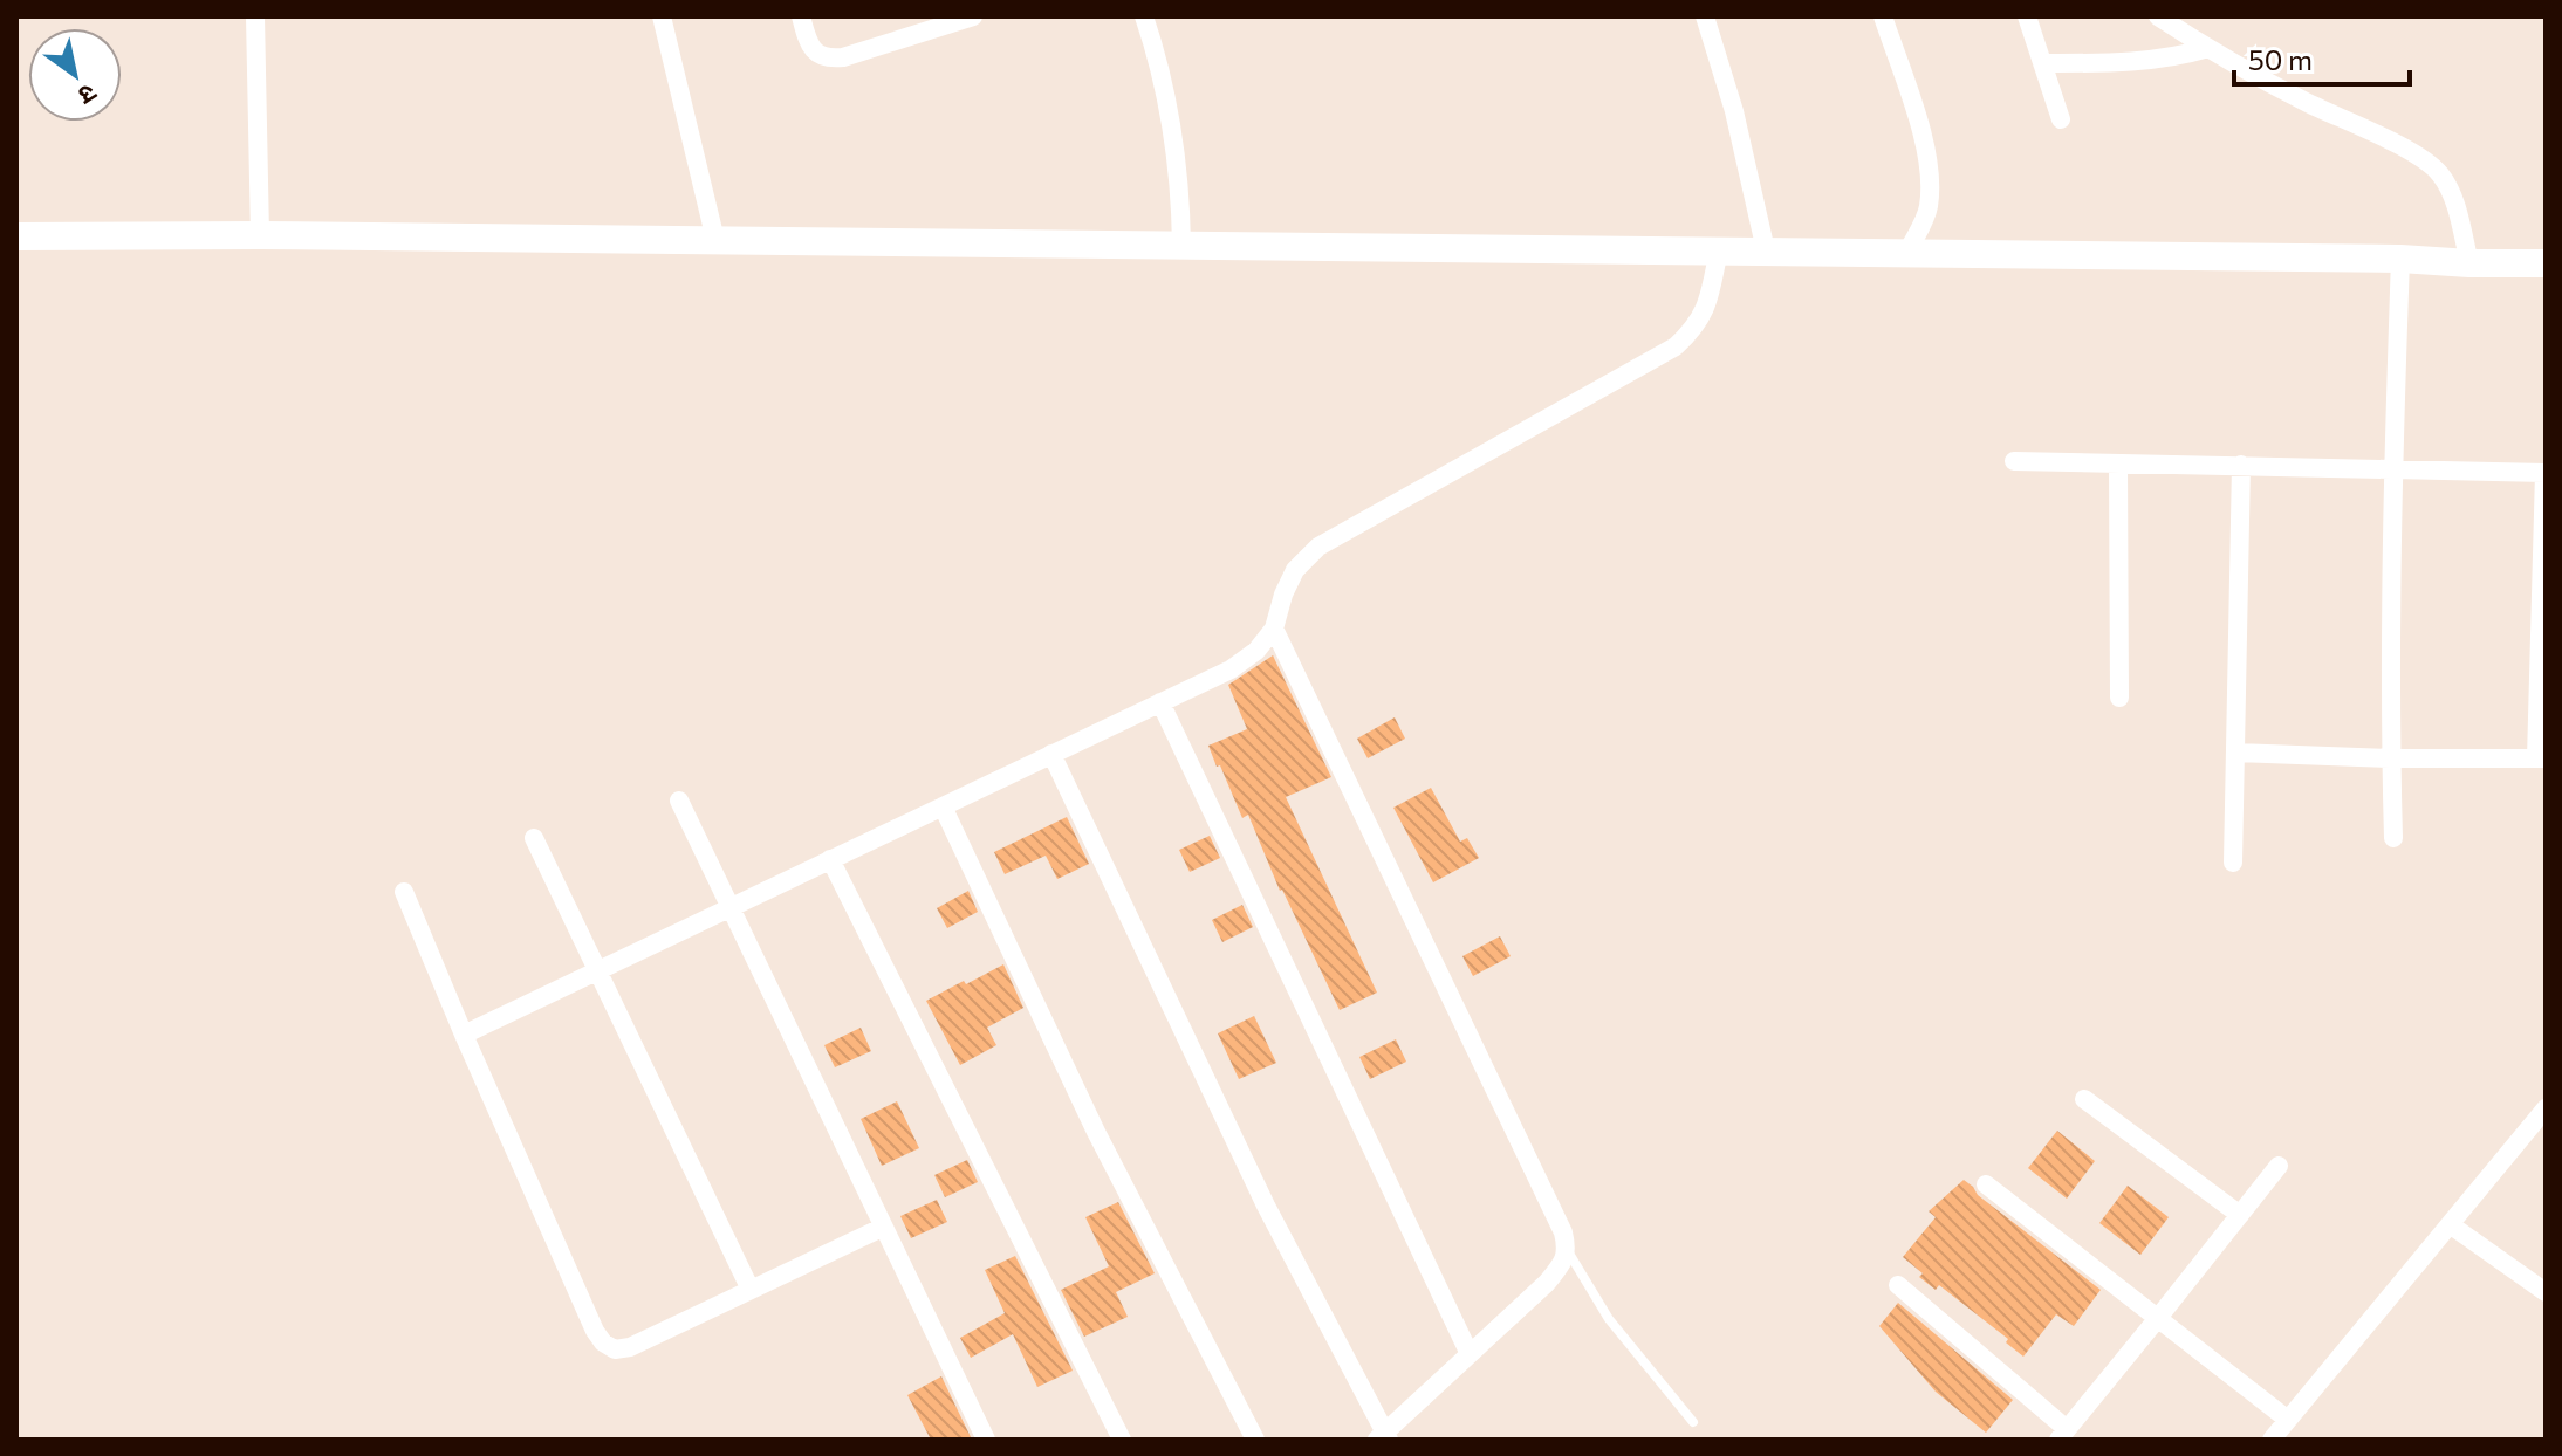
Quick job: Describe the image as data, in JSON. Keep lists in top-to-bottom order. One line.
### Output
{"scale_bar":"50 m","north":"bottom right"}
